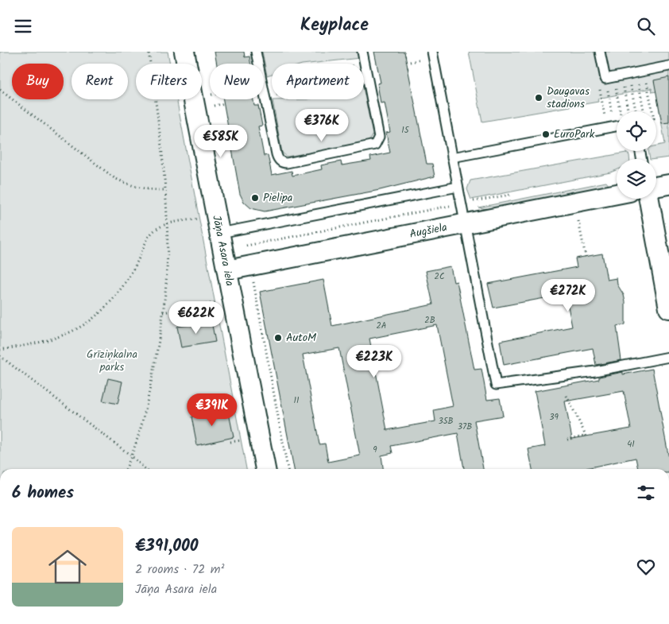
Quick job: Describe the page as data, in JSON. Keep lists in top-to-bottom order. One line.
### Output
{"streets":{"street":["Augšiela","Jāņa Asara iela"]},"crossings":[["Augšiela","Jāņa Asara iela"]],"parks":["Grīziņkalna parks"],"places":["Daugavas stadions","EuroPark","Pielipa","AutoM"],"house_numbers":["15","2C","2B","2A","11","39","35B","37B","41","9"],"page":{"header":"Keyplace","chip":["Buy","Rent","Filters","New","Apartment"],"price":["€376K","€585K","€272K","€622K","€223K","€391K"],"heading":"6 homes","list":[{"name":"€391,000","note":"2 rooms · 72 m² · Jāņa Asara iela"}]}}
